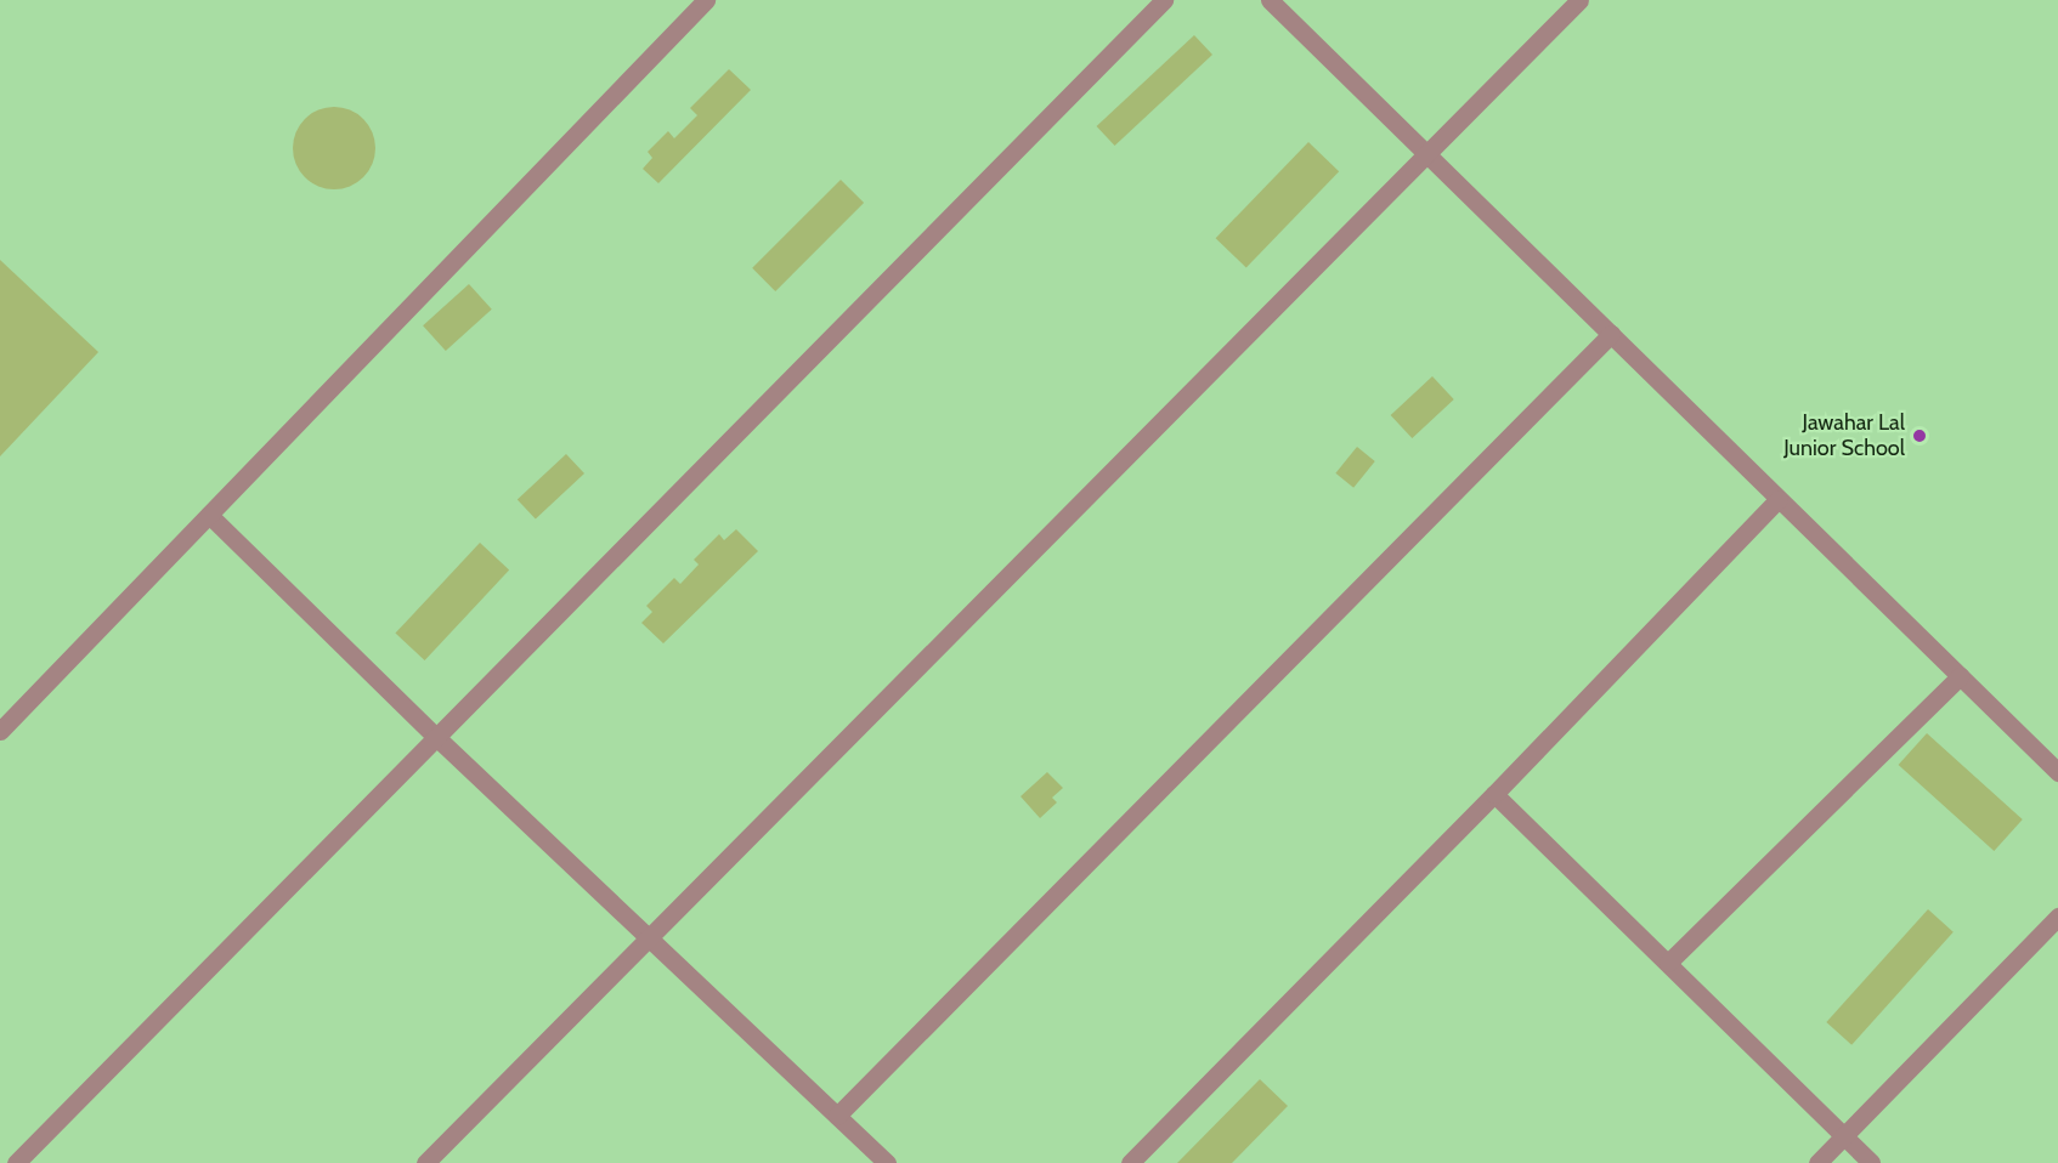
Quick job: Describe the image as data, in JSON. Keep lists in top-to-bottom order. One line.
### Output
{"places":["Jawahar Lal Junior School"]}
